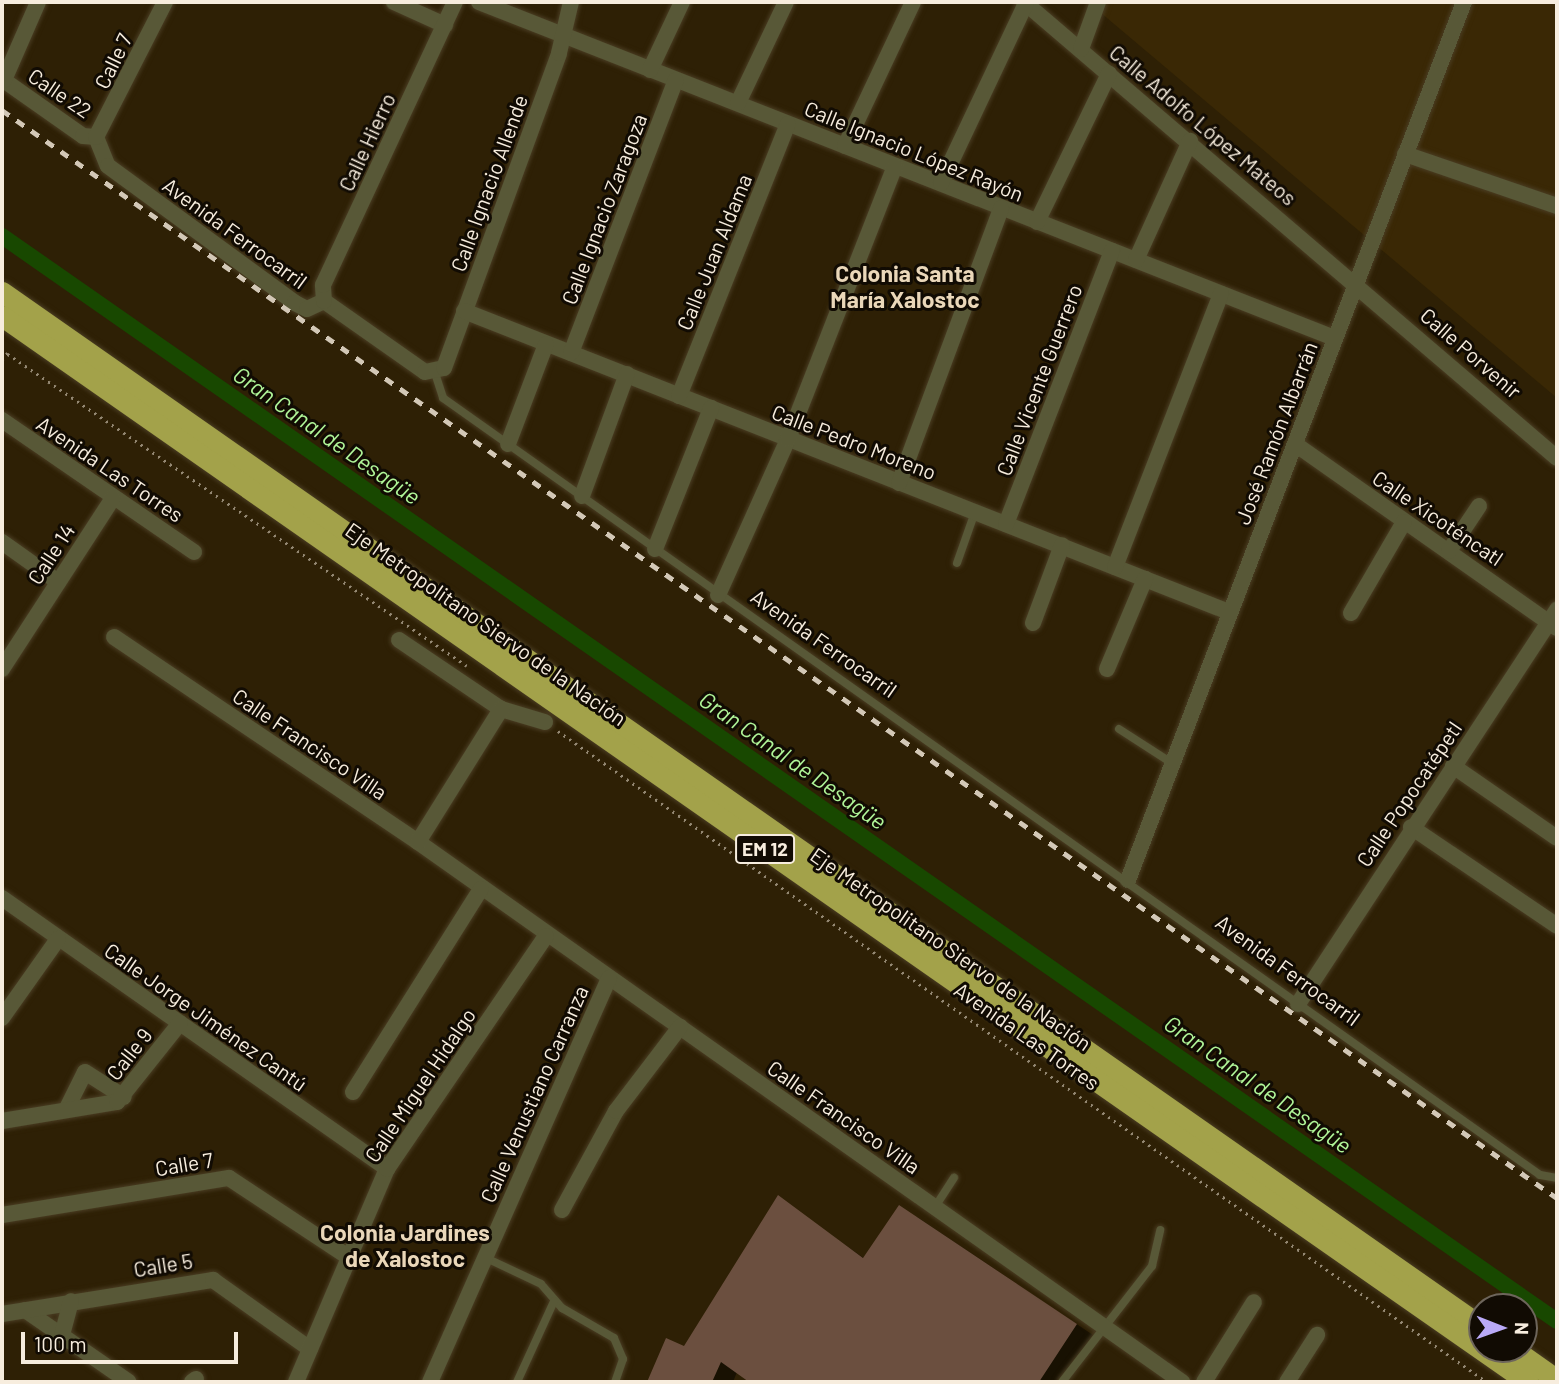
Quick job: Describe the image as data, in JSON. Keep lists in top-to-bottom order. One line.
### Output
{"streets":{"highway":["Eje Metropolitano Siervo de la Nación","EM 12"],"street":["Calle 7","Calle 22","Calle Adolfo López Mateos","Calle Hierro","Calle Ignacio López Rayón","Calle Ignacio Allende","Calle Ignacio Zaragoza","Avenida Ferrocarril","Calle Juan Aldama","Calle Porvenir","Calle Vicente Guerrero","José Ramón Albarrán","Calle Pedro Moreno","Avenida Las Torres","Calle Xicoténcatl","Calle 14","Calle Francisco Villa","Calle Popocatépetl","Calle Jorge Jiménez Cantú","Calle 9","Calle Miguel Hidalgo","Calle Venustiano Carranza","Calle 5"]},"crossings":[["Calle 7","Calle 22"],["Calle 7","Avenida Ferrocarril"],["Calle 7","Calle Miguel Hidalgo"],["Calle 22","Avenida Ferrocarril"],["Calle Adolfo López Mateos","Calle Porvenir"],["Calle Adolfo López Mateos","José Ramón Albarrán"],["Calle Hierro","Avenida Ferrocarril"],["Calle Ignacio López Rayón","Calle Ignacio Allende"],["Calle Ignacio López Rayón","Calle Ignacio Zaragoza"],["Calle Ignacio López Rayón","Calle Juan Aldama"],["Calle Ignacio López Rayón","Calle Vicente Guerrero"],["Calle Ignacio López Rayón","José Ramón Albarrán"],["Calle Ignacio Allende","Avenida Ferrocarril"],["Calle Ignacio Allende","Calle Pedro Moreno"],["Calle Ignacio Zaragoza","Calle Pedro Moreno"],["Avenida Ferrocarril","José Ramón Albarrán"],["Avenida Ferrocarril","Calle Popocatépetl"],["Calle Juan Aldama","Calle Pedro Moreno"],["Calle Porvenir","José Ramón Albarrán"],["Calle Vicente Guerrero","Calle Pedro Moreno"],["José Ramón Albarrán","Calle Pedro Moreno"],["José Ramón Albarrán","Calle Xicoténcatl"],["Avenida Las Torres","Calle 14"],["Calle Xicoténcatl","Calle Popocatépetl"],["Calle Francisco Villa","Calle Miguel Hidalgo"],["Calle Francisco Villa","Calle Venustiano Carranza"],["Calle Jorge Jiménez Cantú","Calle 9"],["Calle Jorge Jiménez Cantú","Calle Miguel Hidalgo"],["Calle Miguel Hidalgo","Calle 5"]],"districts":["Colonia Santa María Xalostoc","Colonia Jardines de Xalostoc"],"water":["Gran Canal de Desagüe"],"scale_bar":"100 m","north":"right"}
